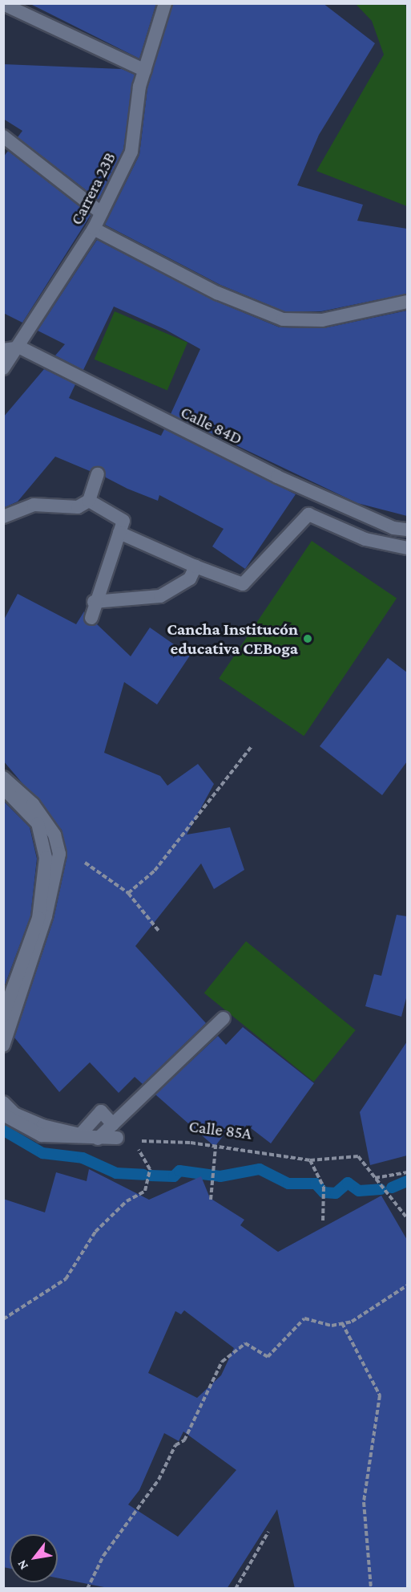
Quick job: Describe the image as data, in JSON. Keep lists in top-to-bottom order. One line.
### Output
{"streets":{"street":["Carrera 23B","Calle 84D"],"path":["Calle 85A"]},"crossings":[["Carrera 23B","Calle 84D"]],"places":["Cancha Institucón educativa CEBoga"],"north":"bottom left"}
